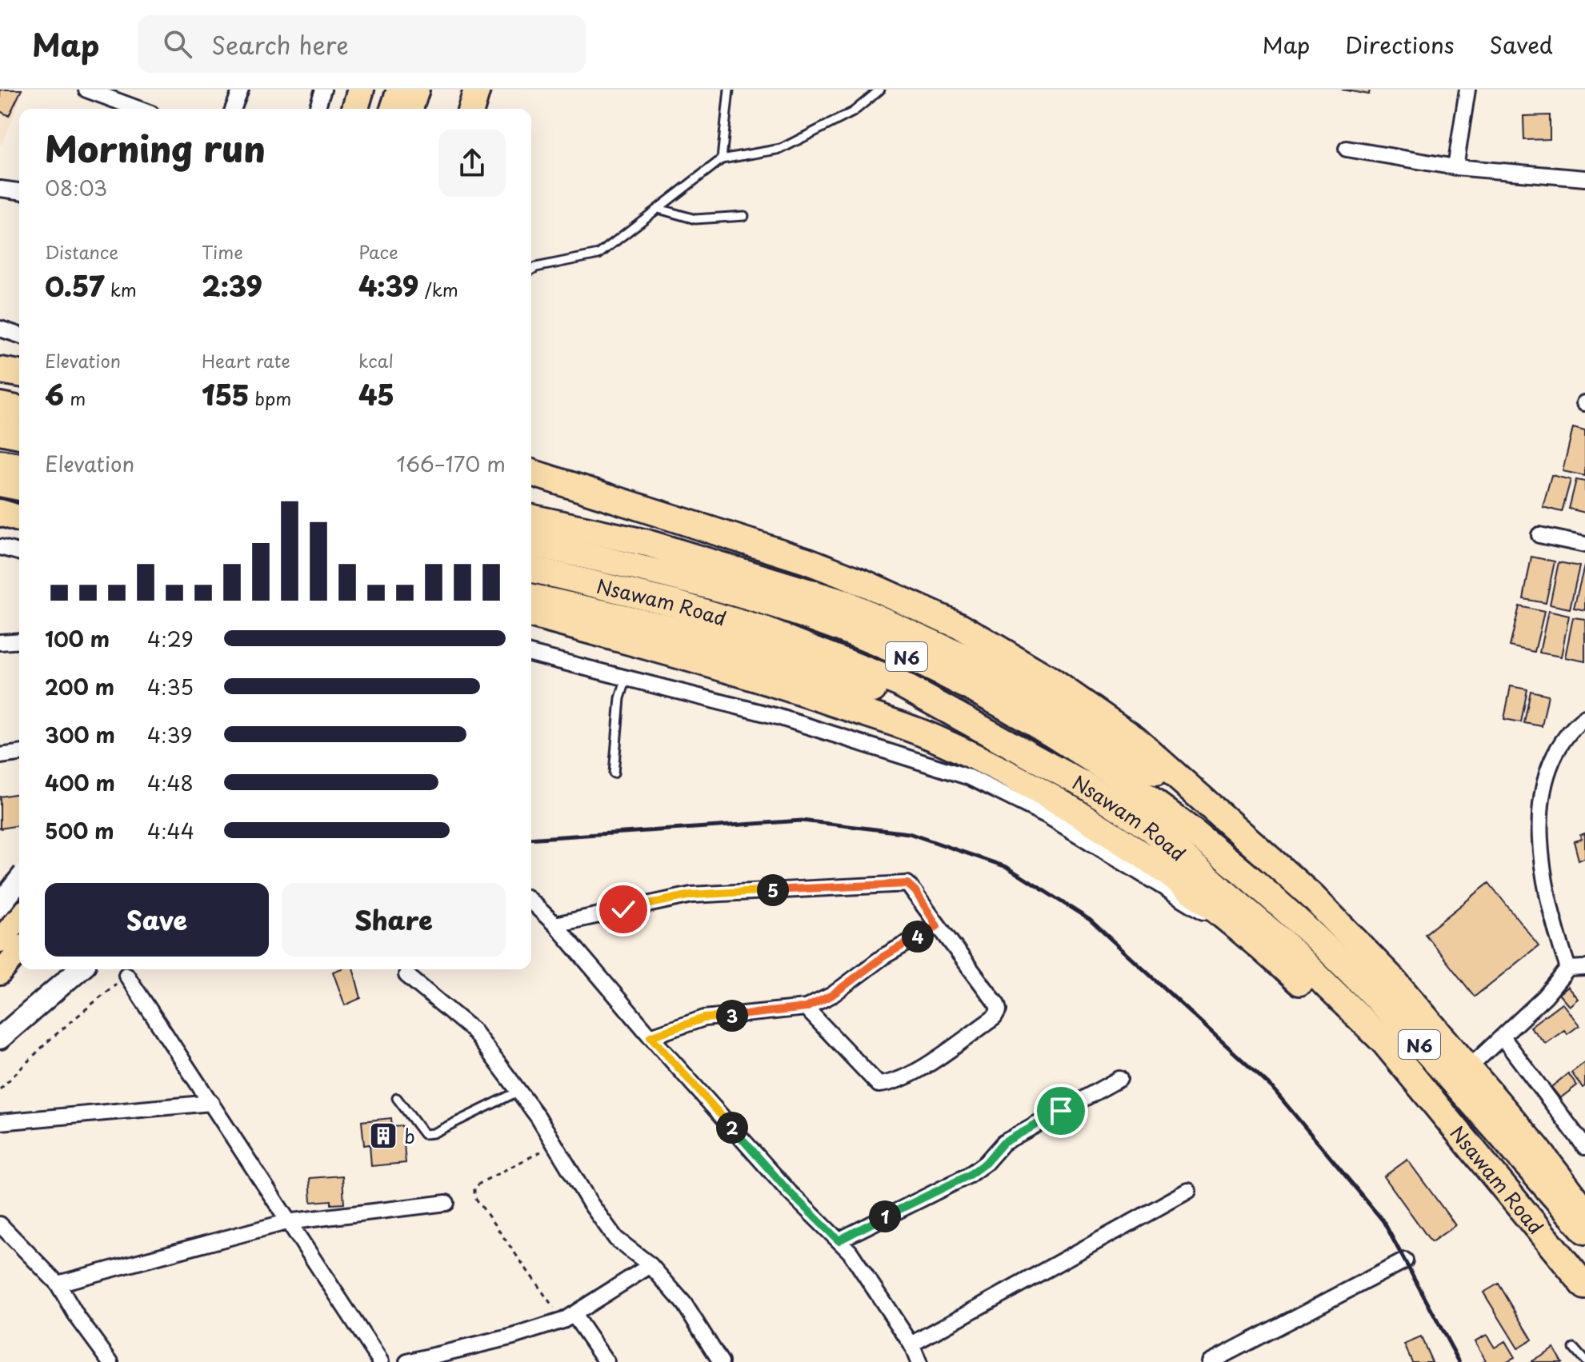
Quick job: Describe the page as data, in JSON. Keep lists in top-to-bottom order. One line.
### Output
{"streets":{"highway":["Nsawam Road","N6"]},"places":{"building":["b"]},"page":{"header":"Map","search":"Search here","nav":["Map","Directions","Saved"],"heading":["Morning run","08:03"],"stats":[["Distance","0.57 km"],["Time","2:39"],["Pace","4:39 /km"],["Elevation","6 m"],["Heart rate","155 bpm"],["kcal","45"]],"chart":["Elevation","166–170 m"],"list":[{"name":"100 m","note":"4:29"},{"name":"200 m","note":"4:35"},{"name":"300 m","note":"4:39"},{"name":"400 m","note":"4:48"},{"name":"500 m","note":"4:44"}],"buttons":["Save","Share"],"pins":["5","4","3","2","1"]}}
